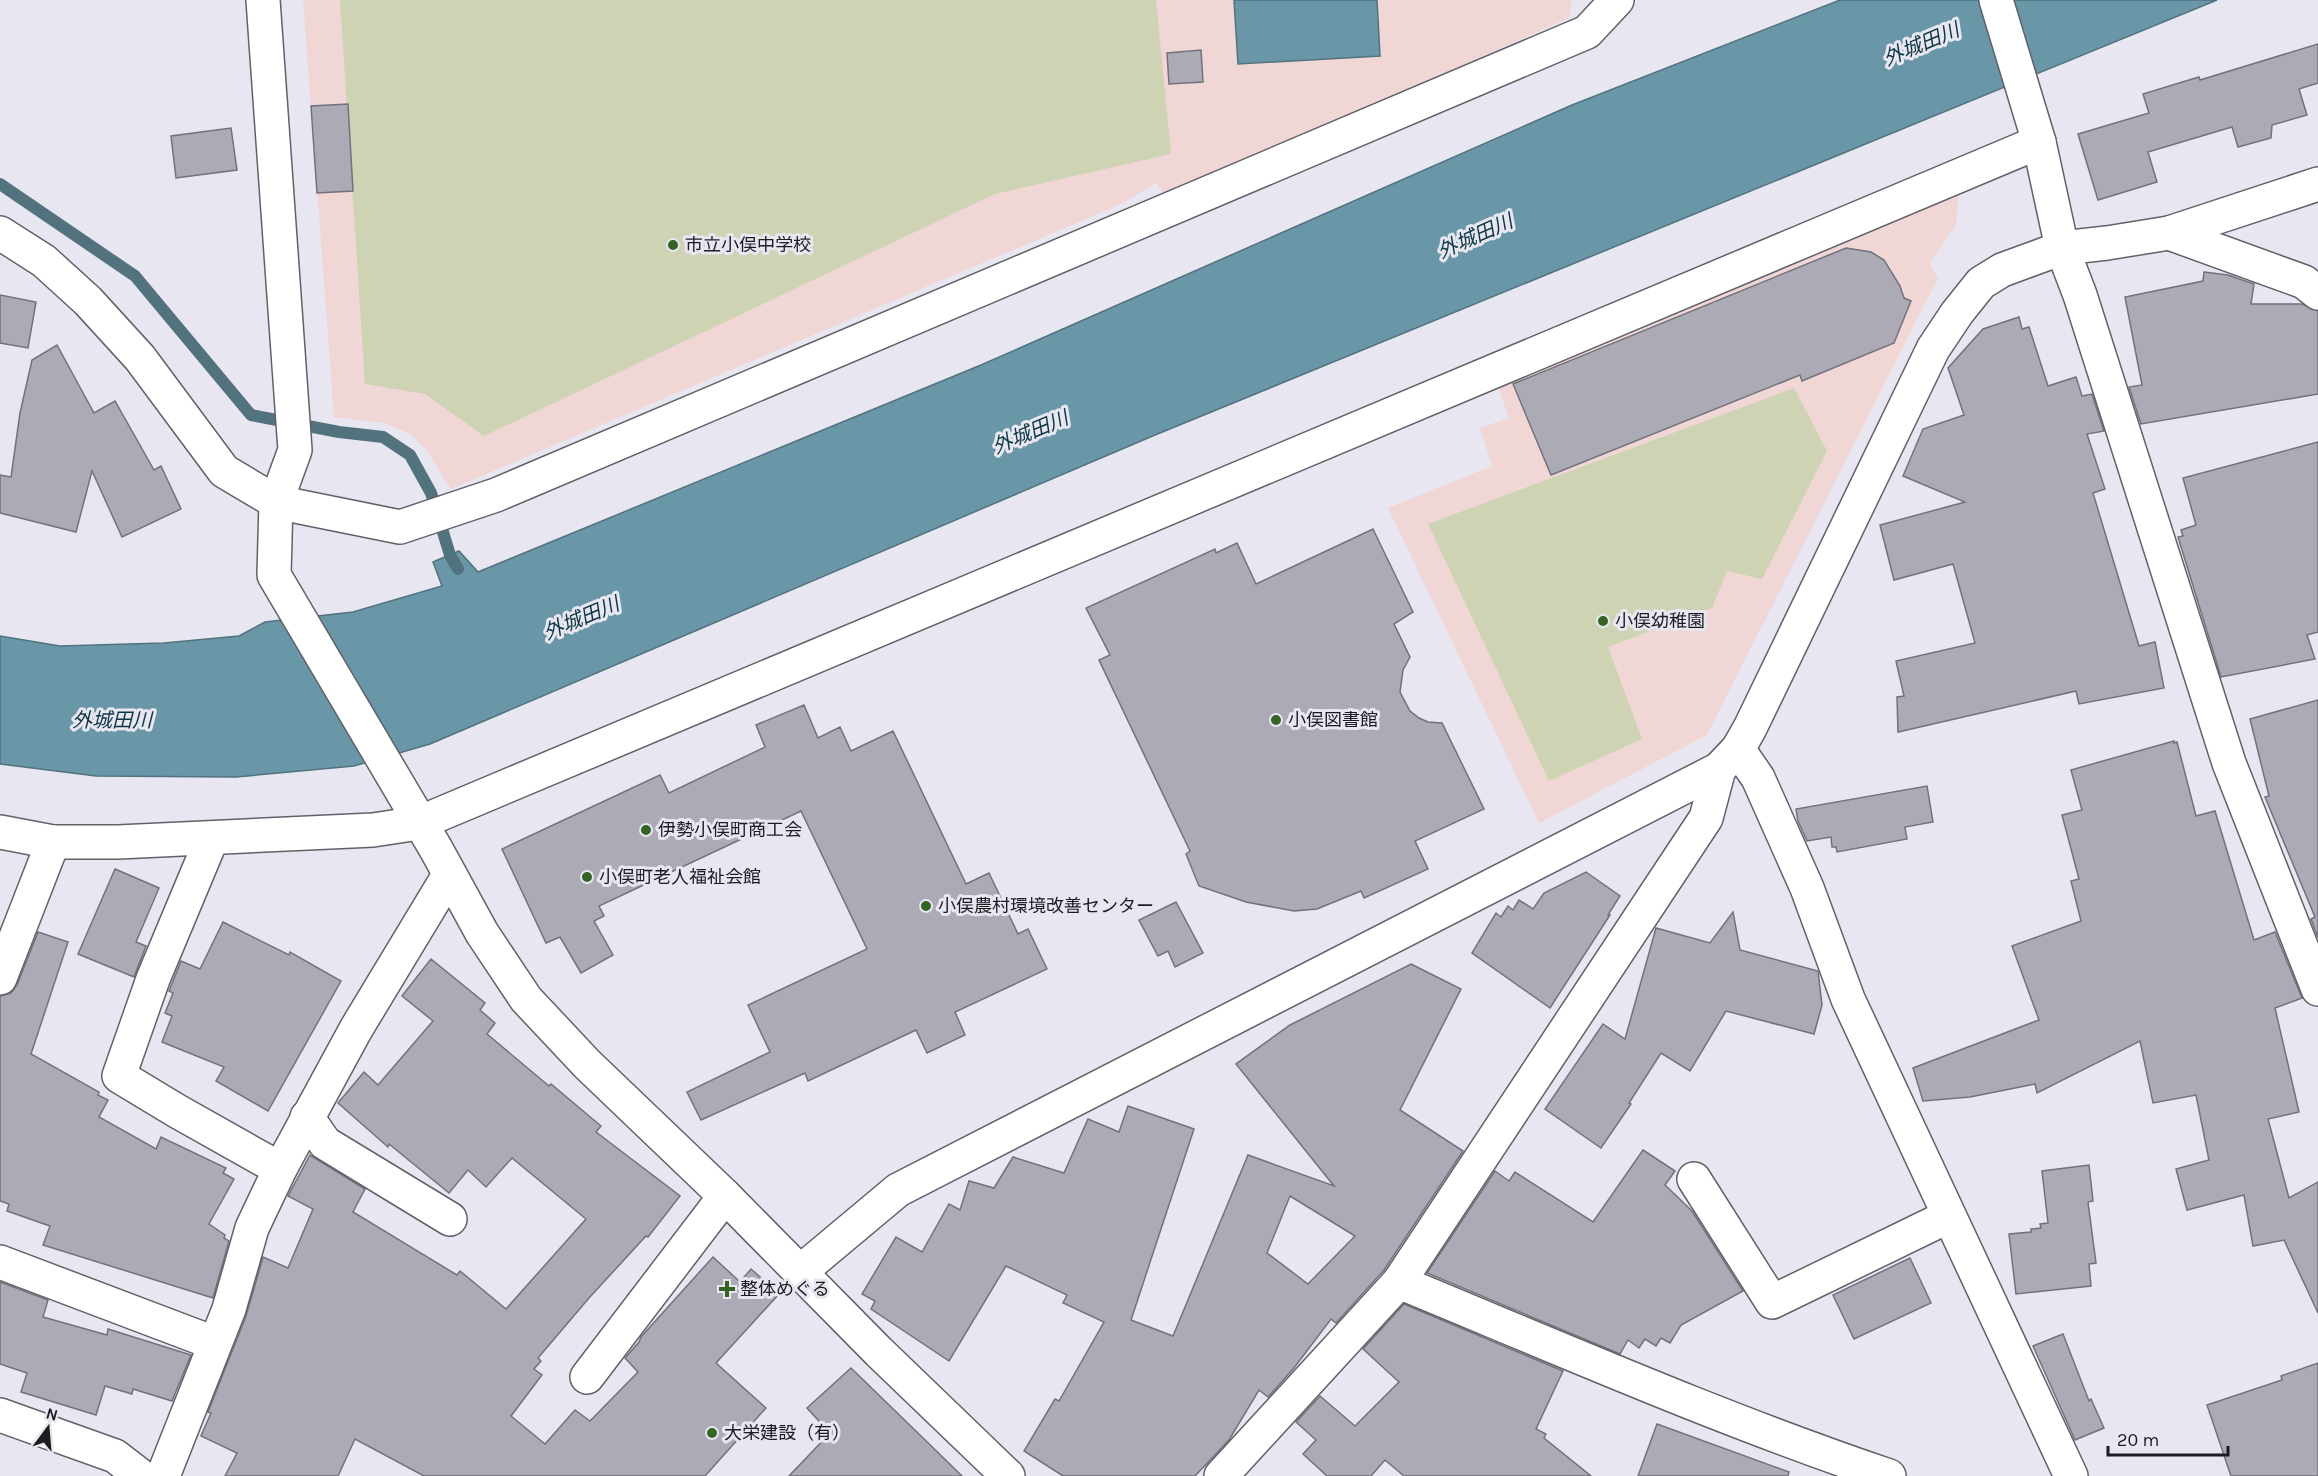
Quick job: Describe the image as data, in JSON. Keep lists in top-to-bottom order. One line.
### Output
{"water":["外城田川"],"places":{"other":["市立小俣中学校","小俣幼稚園","小俣図書館","伊勢小俣町商工会","小俣町老人福祉会館","小俣農村環境改善センター","大栄建設（有）"],"health":["整体めぐる"]},"scale_bar":"20 m","north":"top"}
